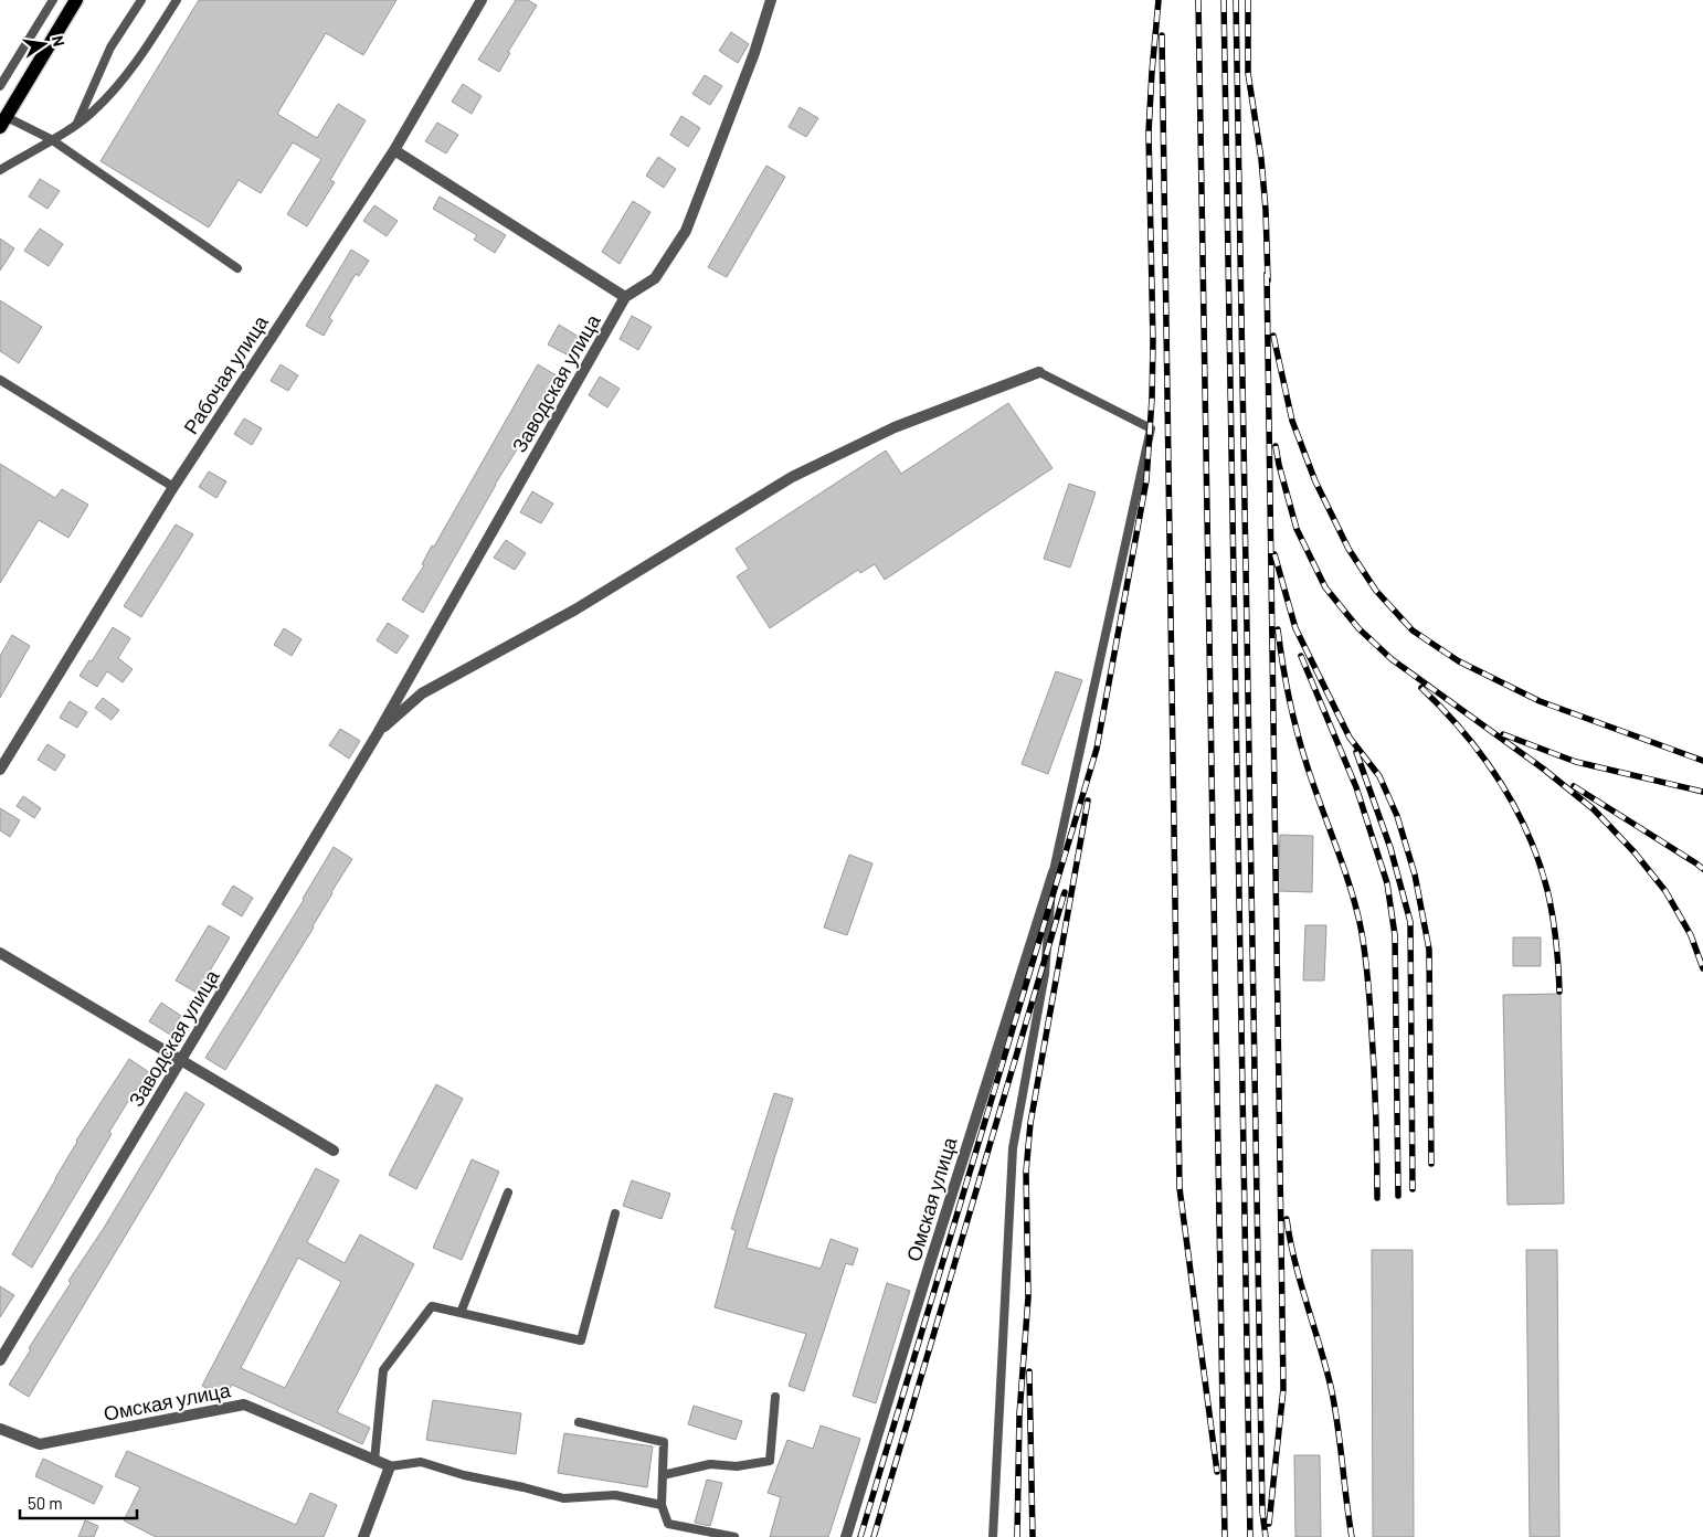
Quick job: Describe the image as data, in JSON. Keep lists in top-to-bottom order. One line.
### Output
{"streets":{"street":["Рабочая улица","Заводская улица","Омская улица"]},"scale_bar":"50 m","north":"right"}
